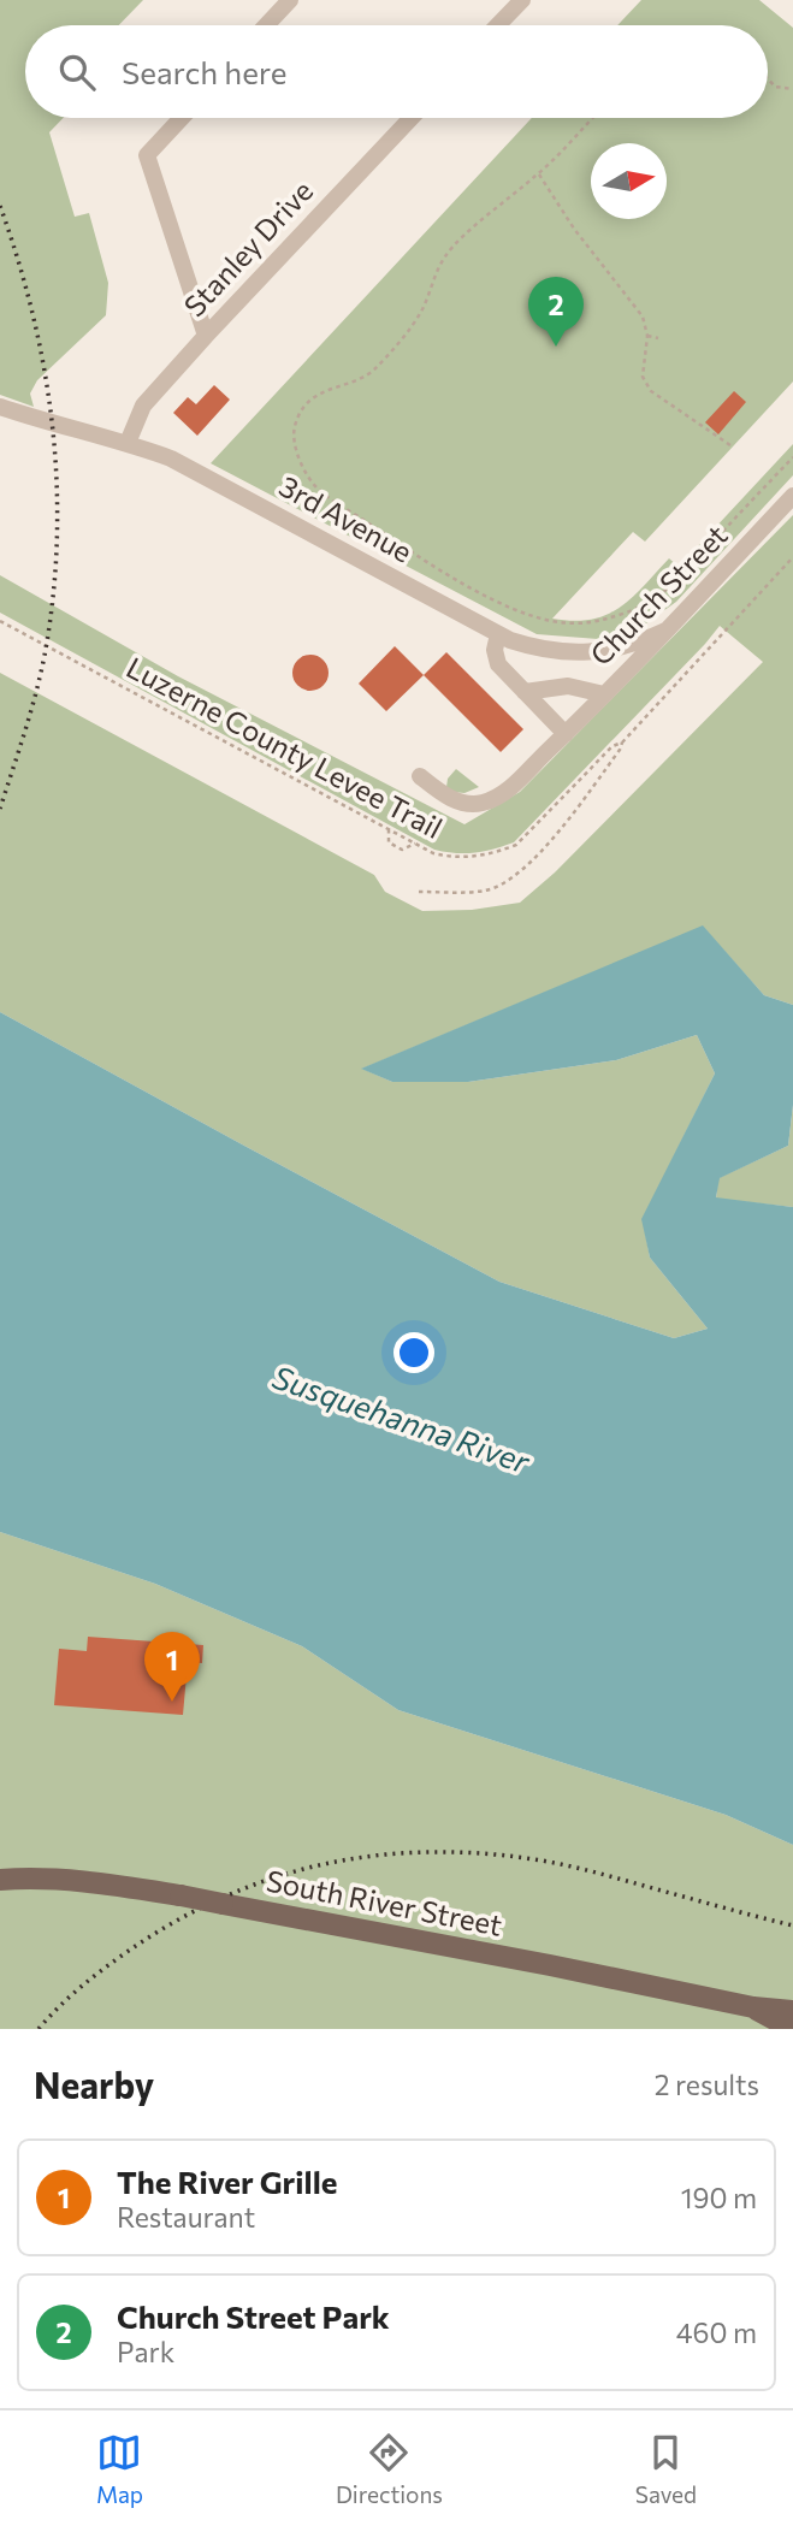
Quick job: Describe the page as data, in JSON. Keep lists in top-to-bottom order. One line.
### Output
{"streets":{"main road":["South River Street"],"street":["Stanley Drive","3rd Avenue","Church Street"],"path":["Luzerne County Levee Trail"]},"crossings":[["Stanley Drive","3rd Avenue"],["3rd Avenue","Church Street"]],"water":["Susquehanna River"],"north":"right","page":{"search":"Search here","pins":["2","1"],"heading":["Nearby","2 results"],"list":[{"mark":"1","name":"The River Grille","note":"Restaurant","value":"190 m"},{"mark":"2","name":"Church Street Park","note":"Park","value":"460 m"}],"nav":["Map","Directions","Saved"]}}
